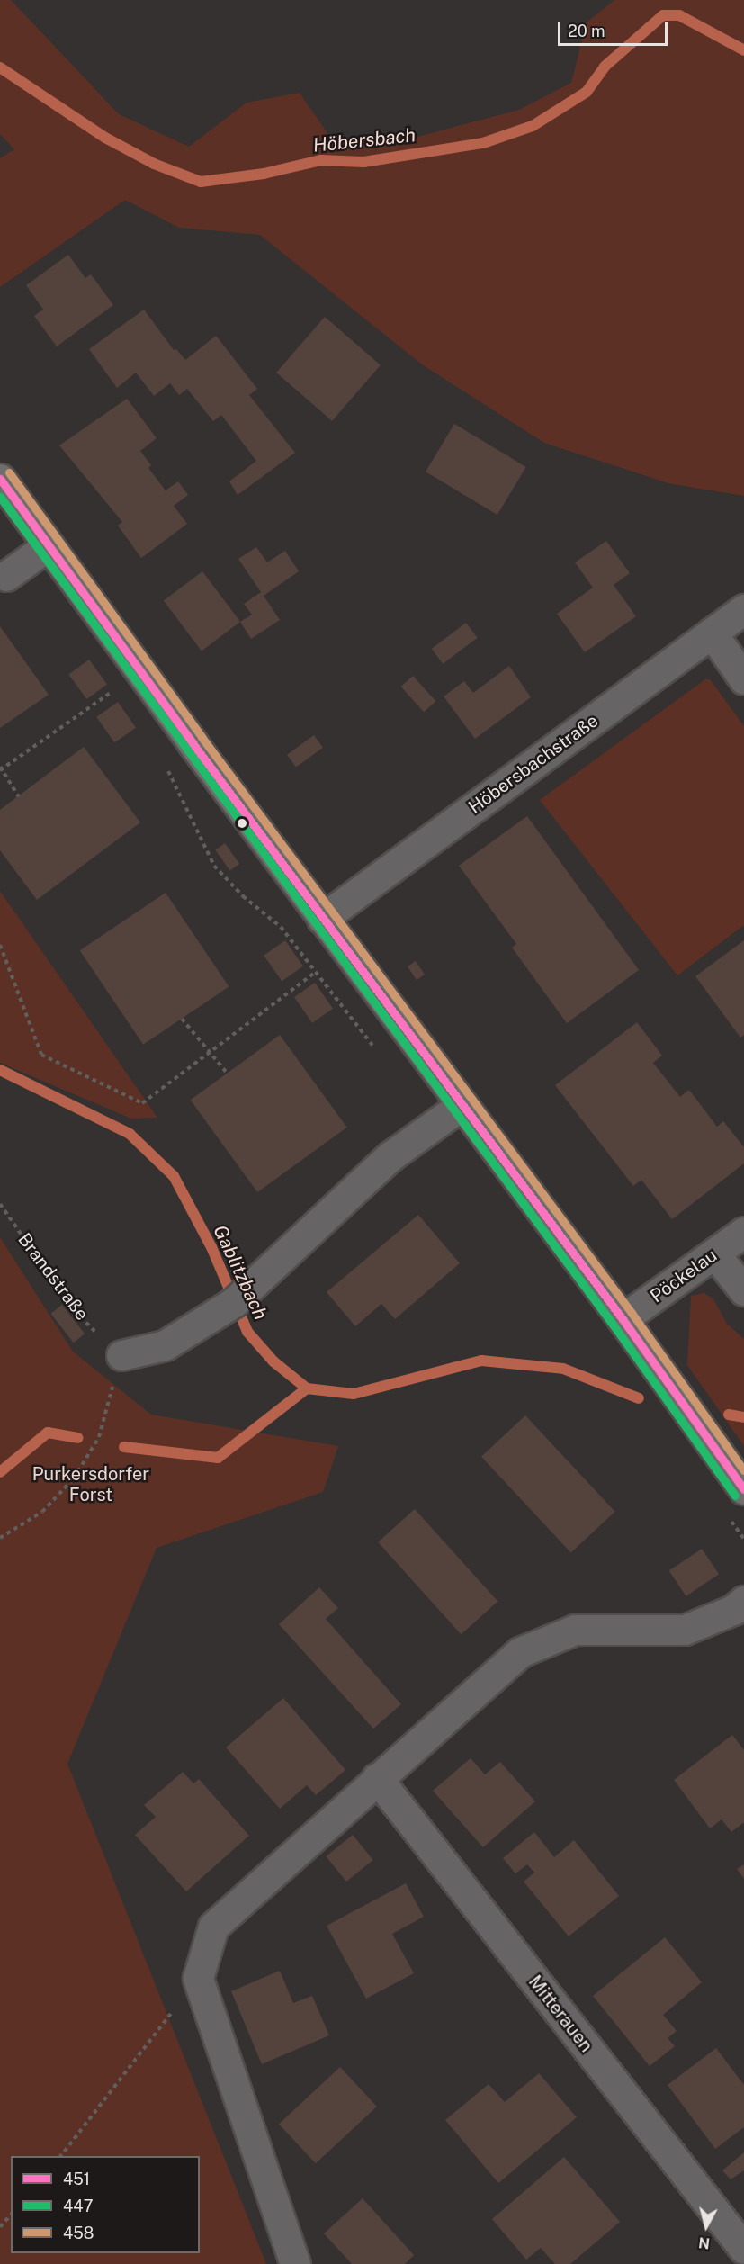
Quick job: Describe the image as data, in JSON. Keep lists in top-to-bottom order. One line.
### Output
{"streets":{"street":["Höbersbachstraße","Pöckelau","Mitterauen"],"path":["Brandstraße"]},"water":["Höbersbach","Gablitzbach"],"parks":["Purkersdorfer Forst"],"lines":["transit line 458","transit line 451","transit line 447"],"legend":["451","447","458"],"scale_bar":"20 m","north":"bottom"}
